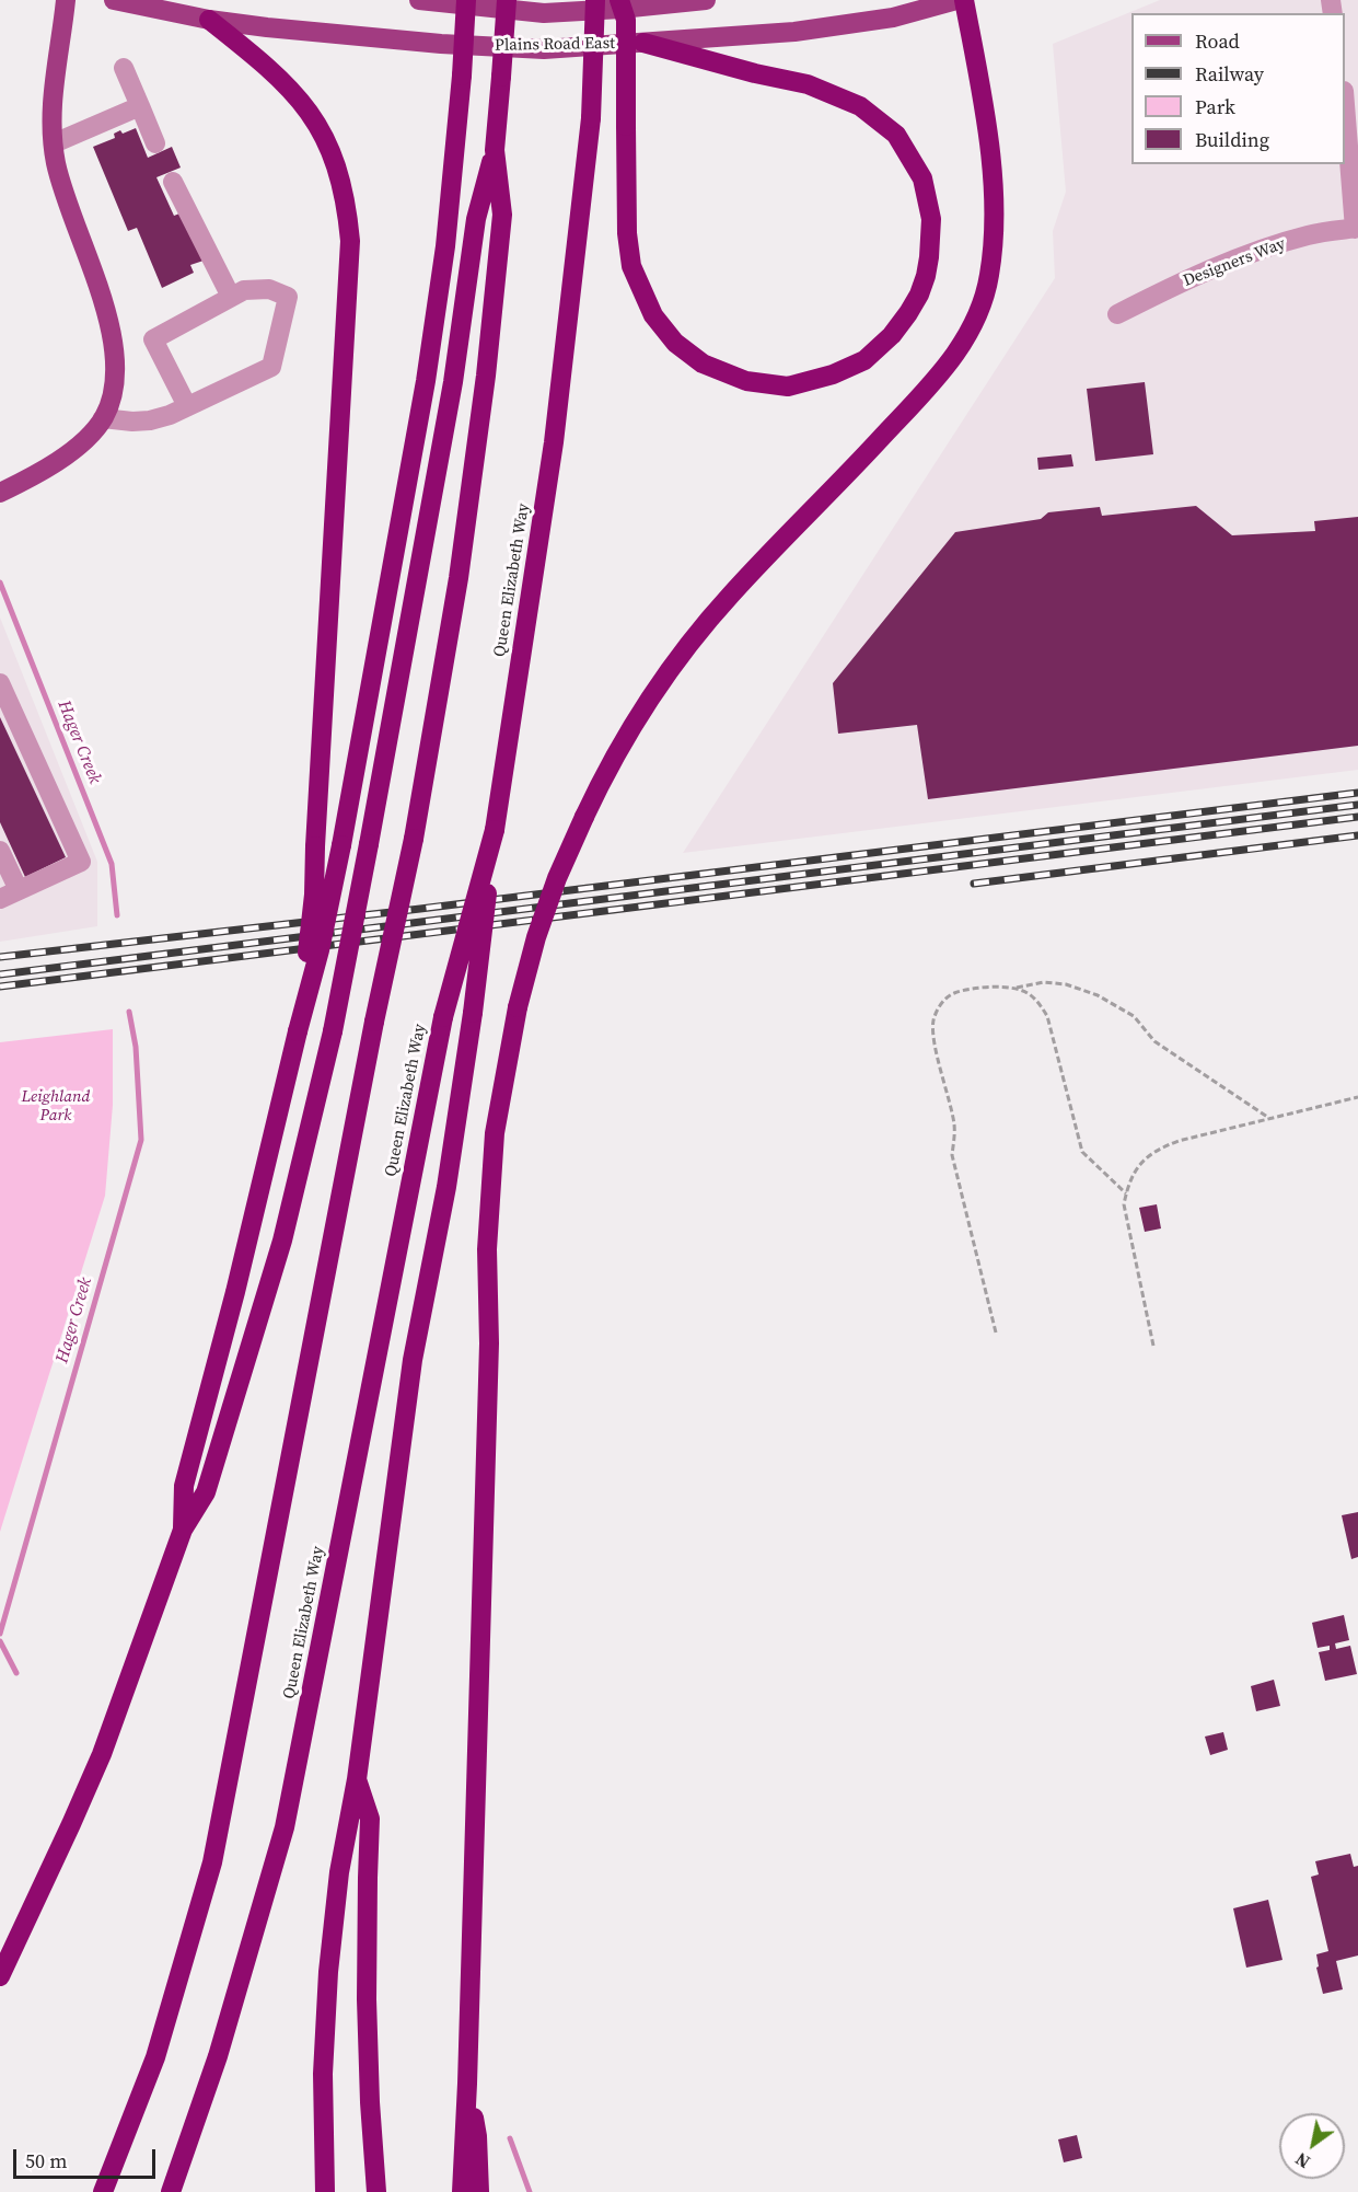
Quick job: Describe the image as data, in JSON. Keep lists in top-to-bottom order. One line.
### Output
{"streets":{"highway":["Queen Elizabeth Way"],"main road":["Plains Road East"],"lane":["Designers Way"]},"water":["Hager Creek"],"parks":["Leighland Park"],"legend":["Road","Railway","Park","Building"],"scale_bar":"50 m","north":"bottom left"}
